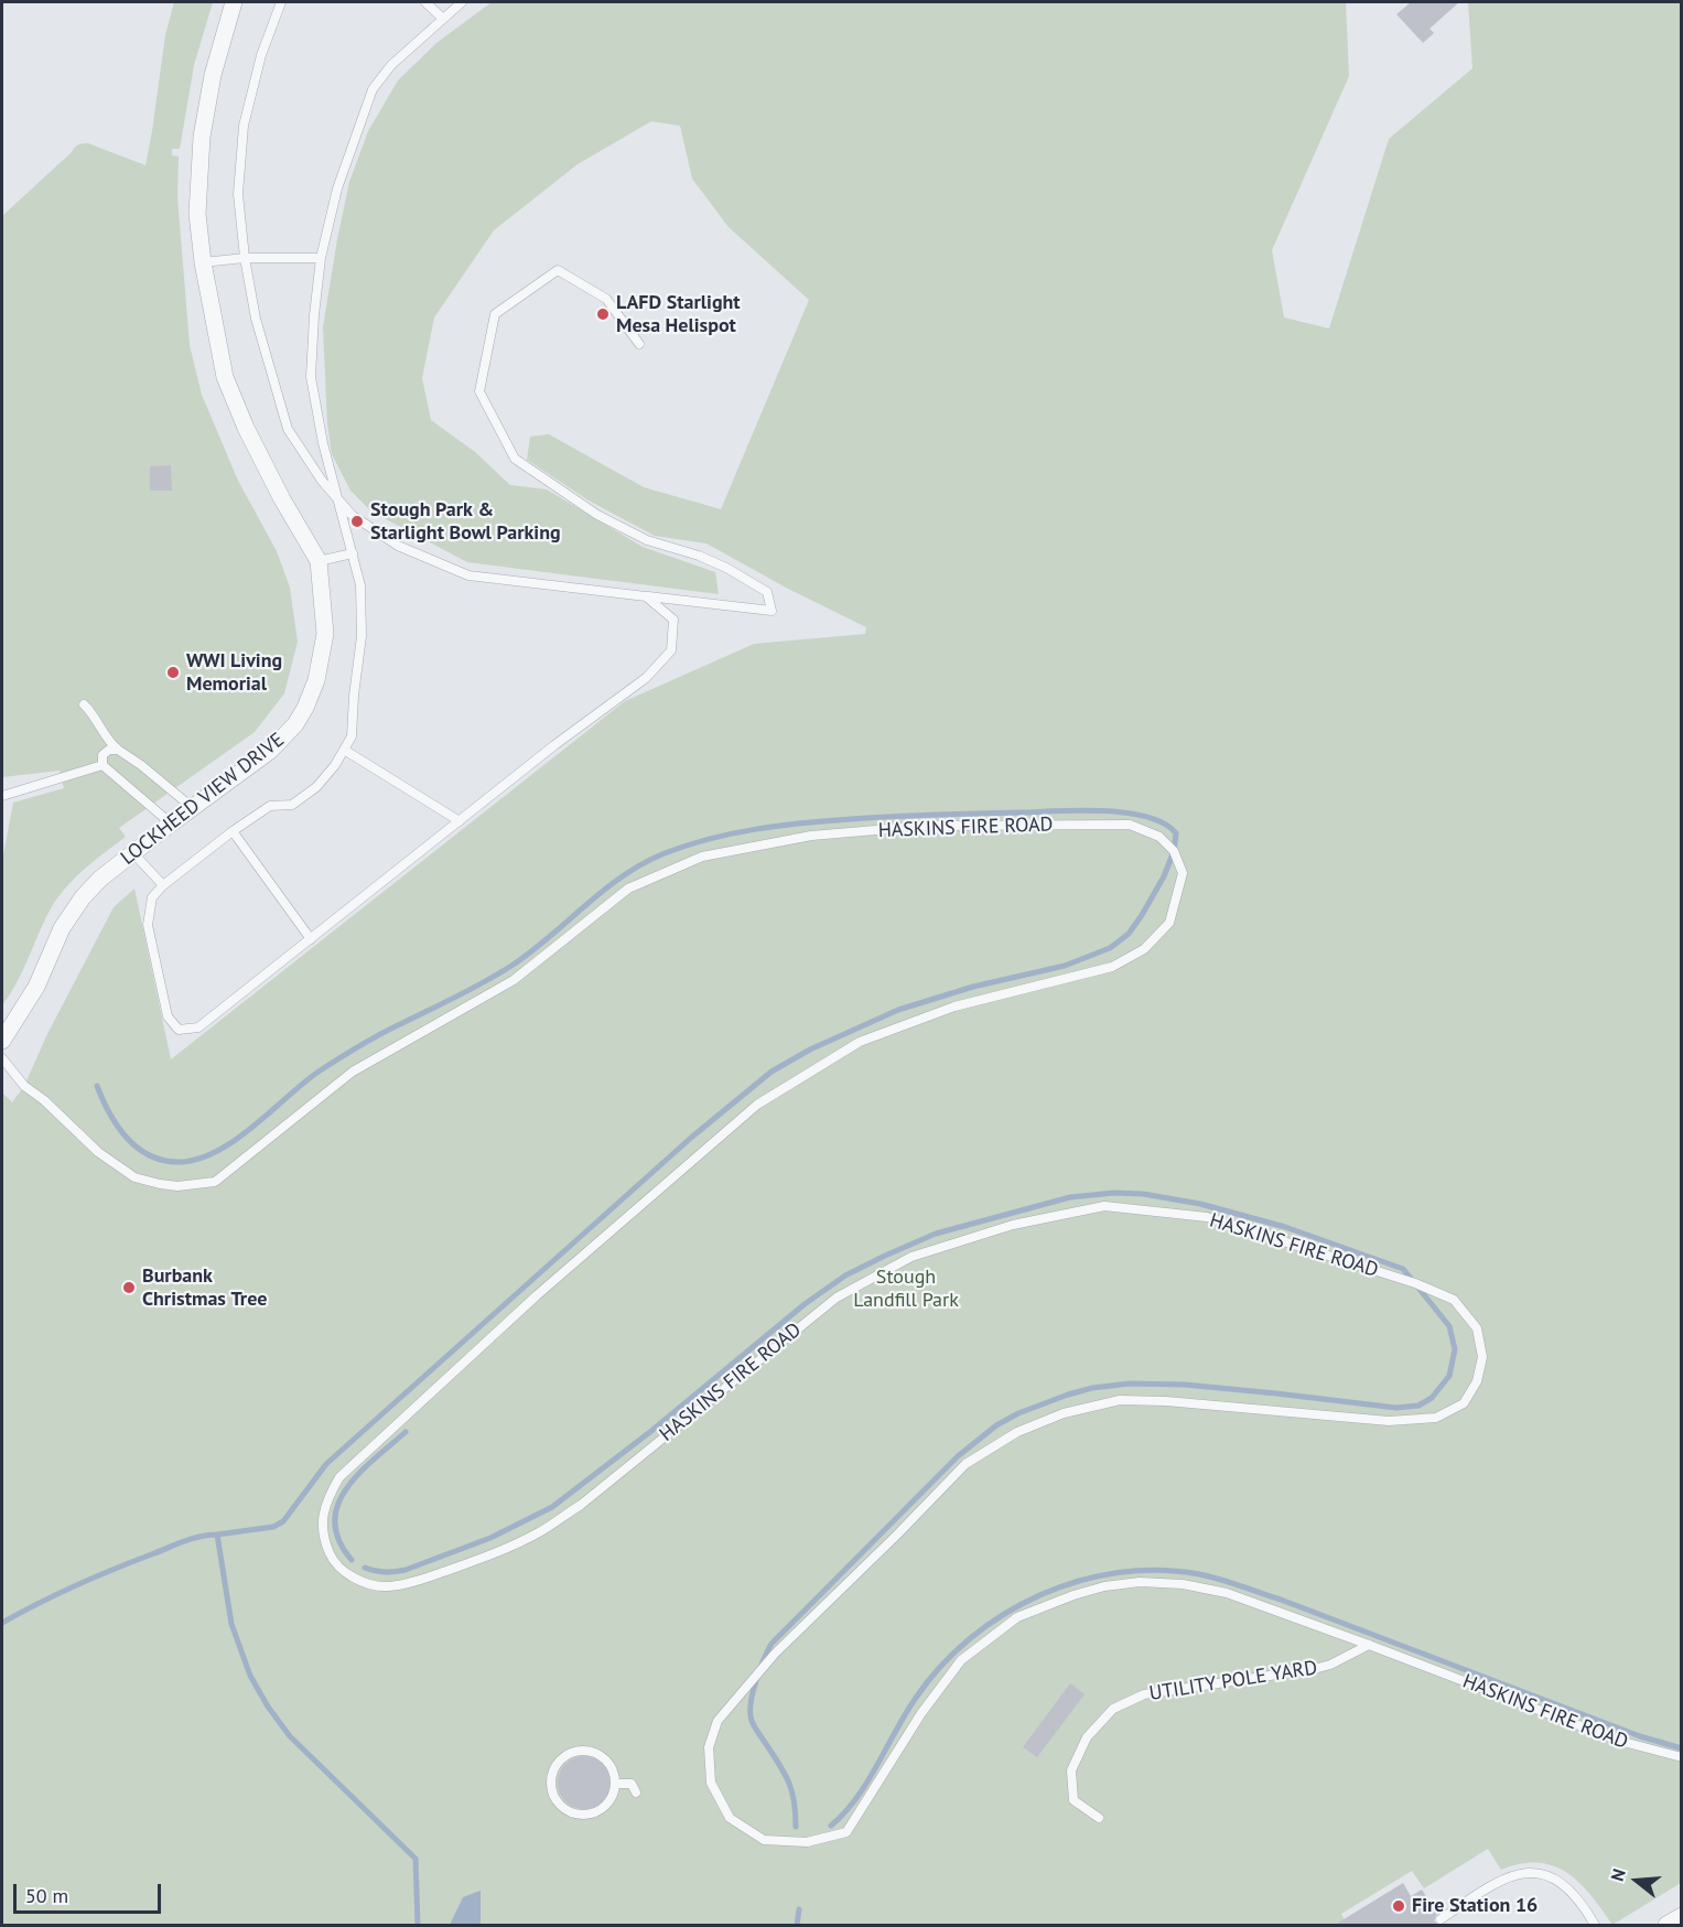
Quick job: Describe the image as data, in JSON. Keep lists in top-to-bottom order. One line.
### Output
{"streets":{"street":["LOCKHEED VIEW DRIVE"],"lane":["HASKINS FIRE ROAD","UTILITY POLE YARD"]},"crossings":[["HASKINS FIRE ROAD","UTILITY POLE YARD"]],"parks":["Stough Landfill Park"],"places":["LAFD Starlight Mesa Helispot","Stough Park & Starlight Bowl Parking","WWI Living Memorial","Burbank Christmas Tree","Fire Station 16"],"scale_bar":"50 m","north":"left"}
